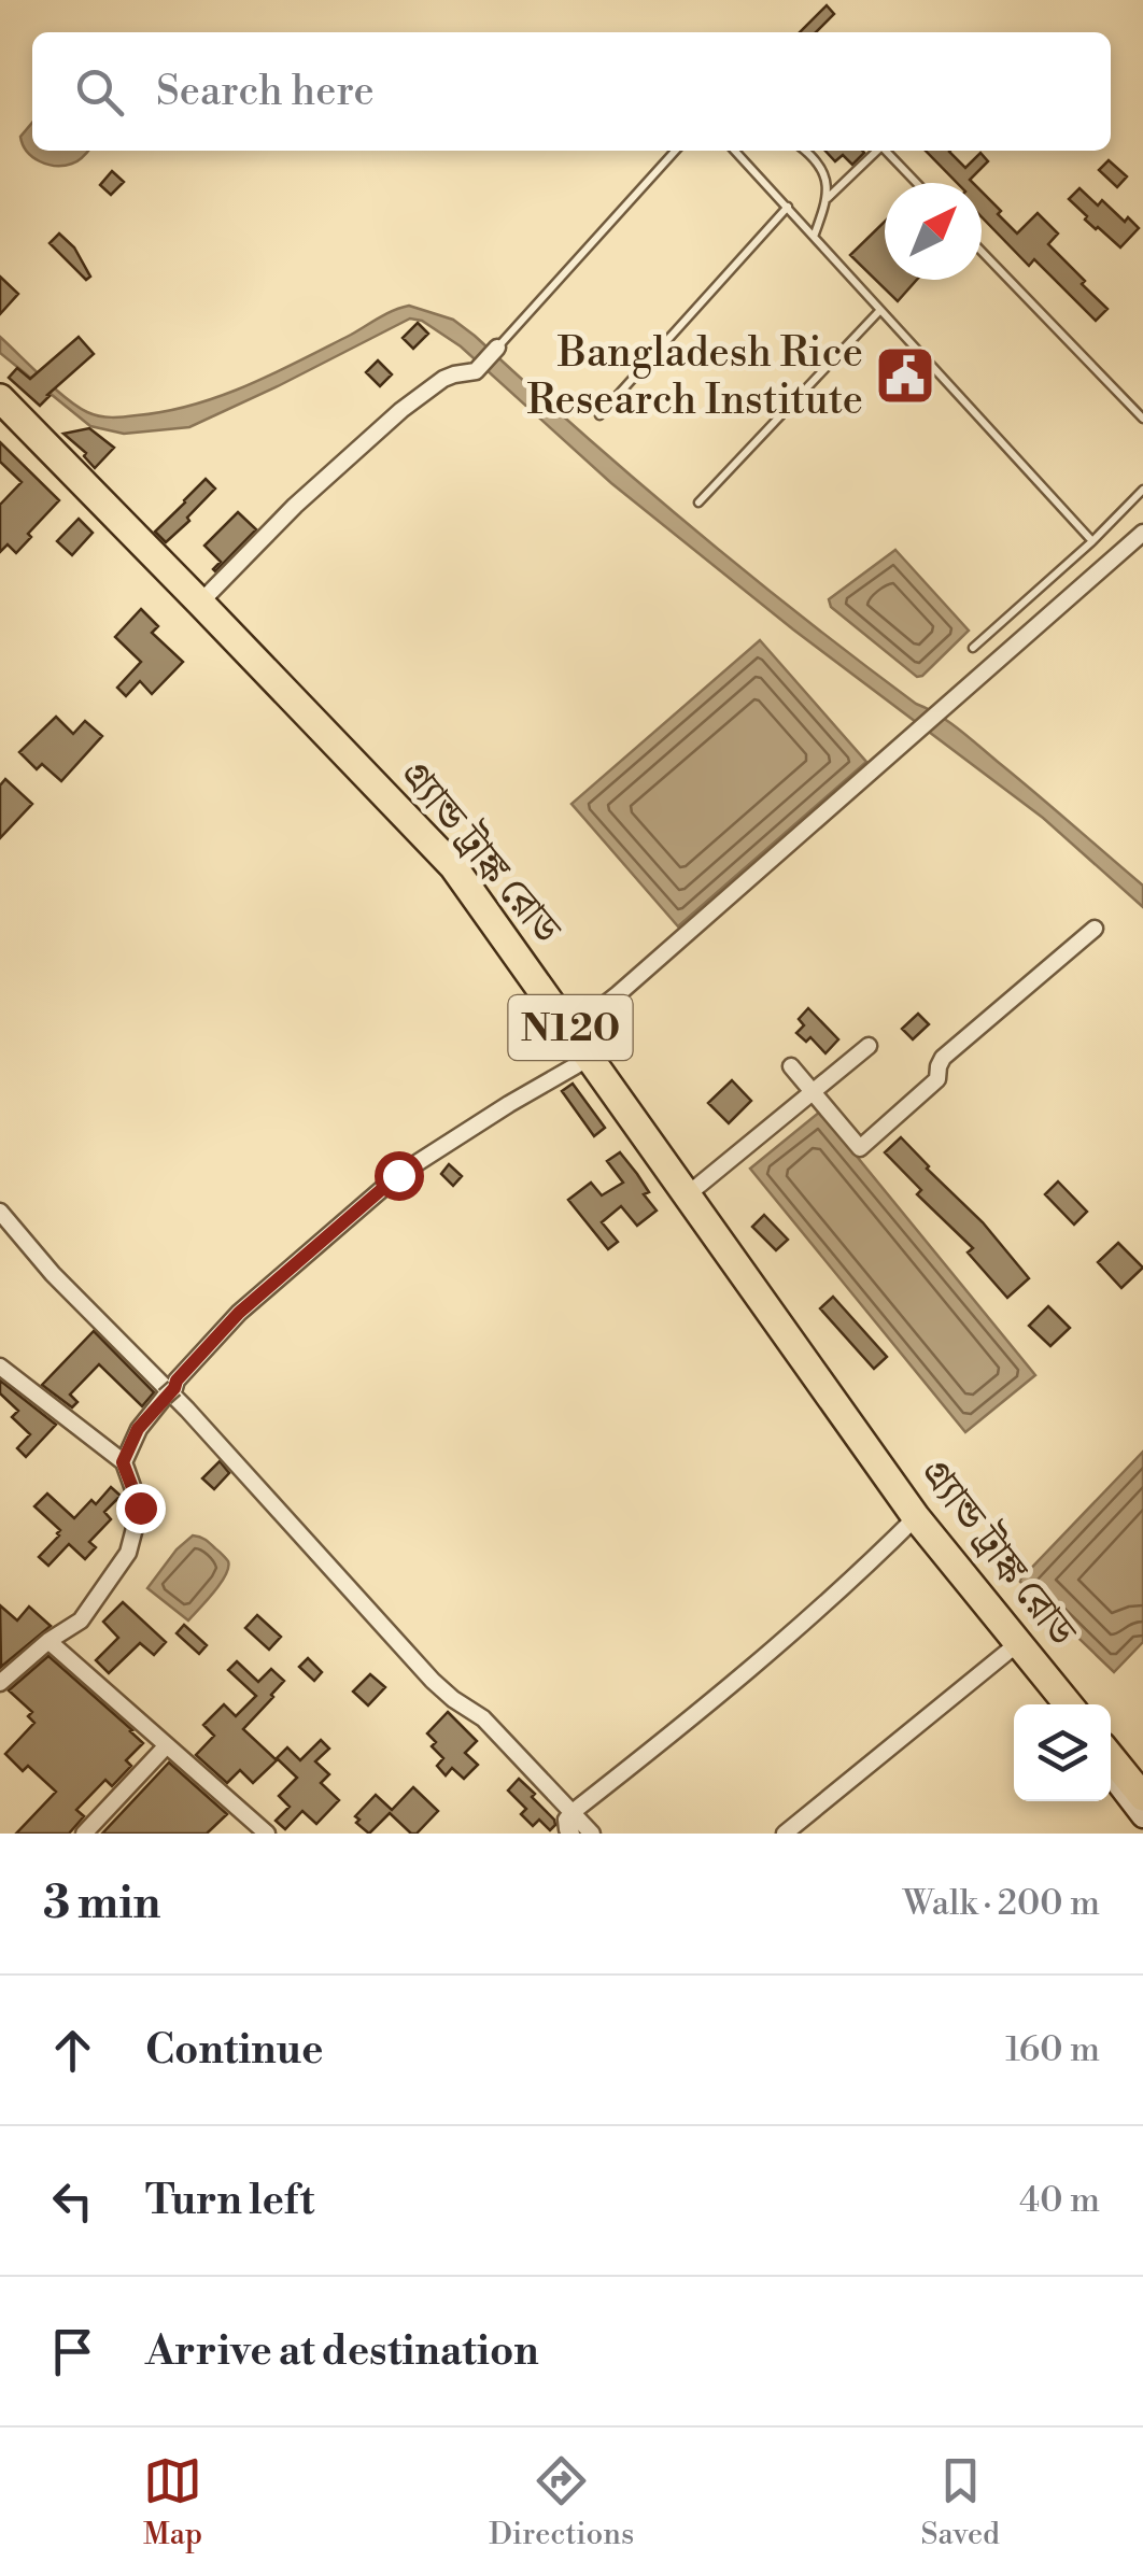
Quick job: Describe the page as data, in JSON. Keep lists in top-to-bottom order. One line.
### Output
{"streets":{"highway":["গ্র্যান্ড ট্রাঙ্ক রোড","N120"]},"places":{"public building":["Bangladesh Rice Research Institute"]},"north":"top right","page":{"search":"Search here","heading":["3 min","Walk · 200 m"],"list":[["Continue","160 m"],["Turn left","40 m"],"Arrive at destination"],"nav":["Map","Directions","Saved"]}}
